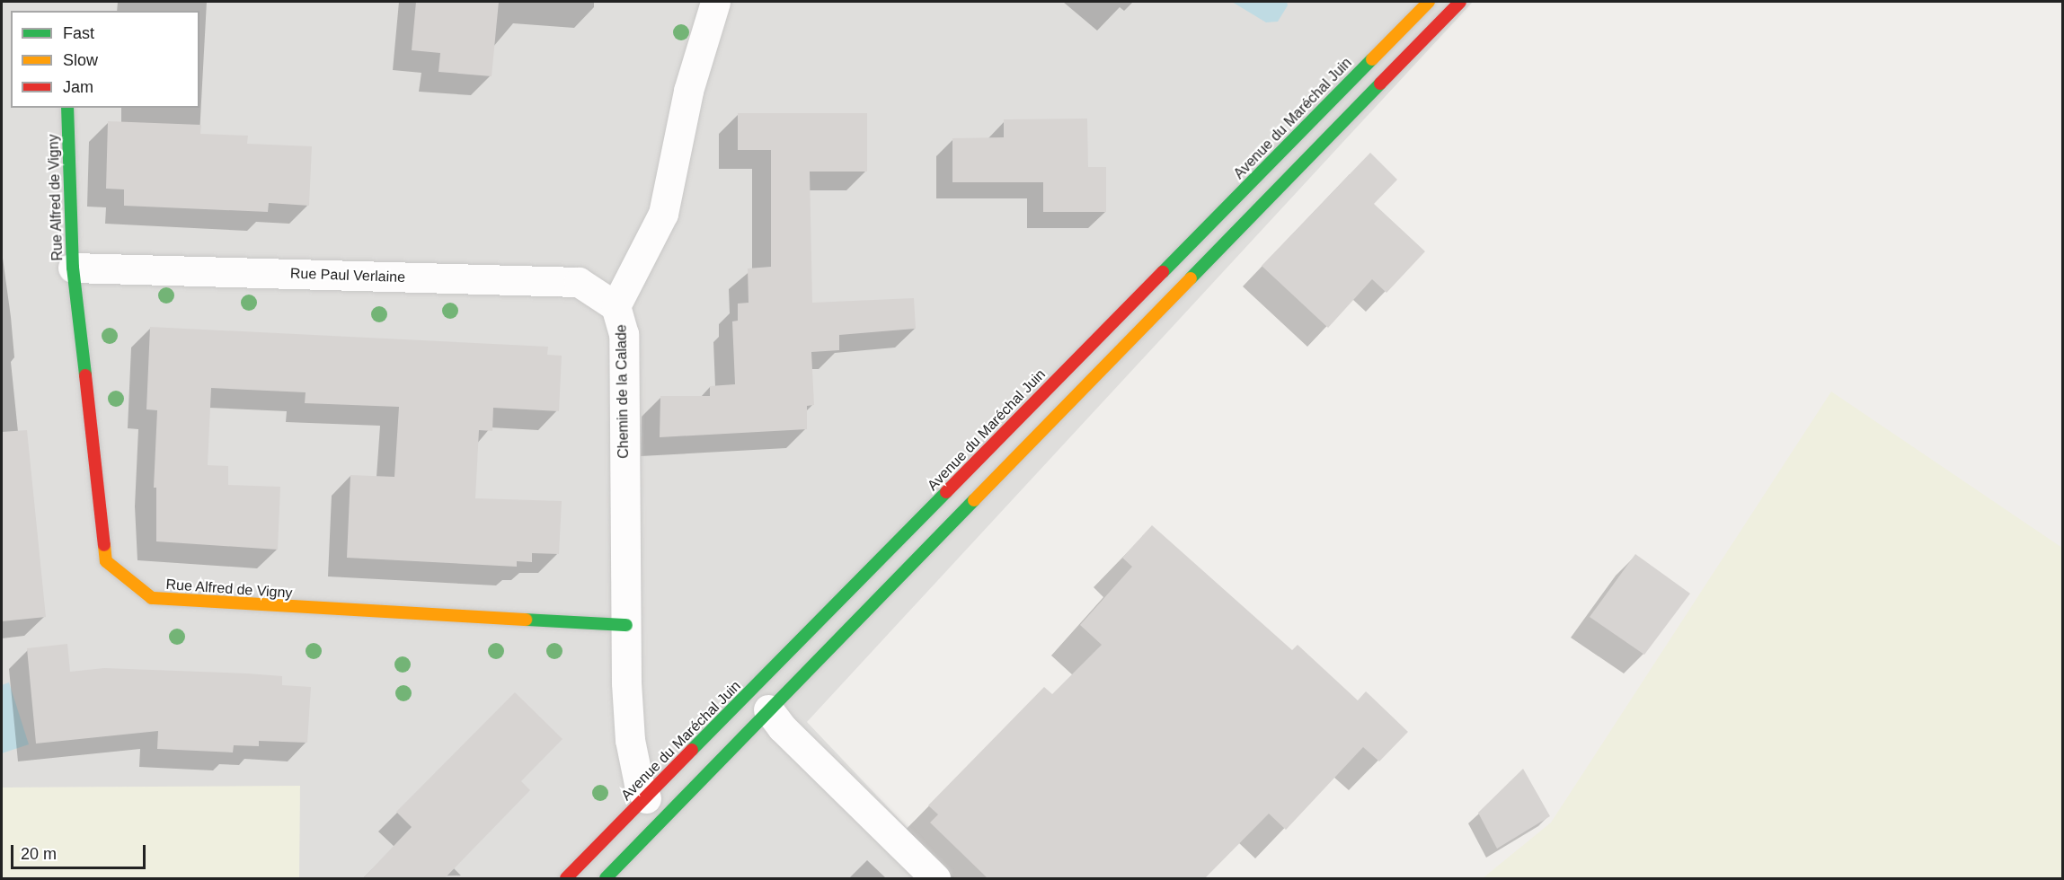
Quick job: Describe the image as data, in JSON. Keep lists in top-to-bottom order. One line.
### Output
{"streets":{"main road":["Avenue du Maréchal Juin","Rue Alfred de Vigny"],"street":["Rue Paul Verlaine","Chemin de la Calade"]},"crossings":[["Avenue du Maréchal Juin","Chemin de la Calade"],["Rue Alfred de Vigny","Rue Paul Verlaine"],["Rue Alfred de Vigny","Chemin de la Calade"],["Rue Paul Verlaine","Chemin de la Calade"]],"legend":["Fast","Slow","Jam"],"scale_bar":"20 m"}
